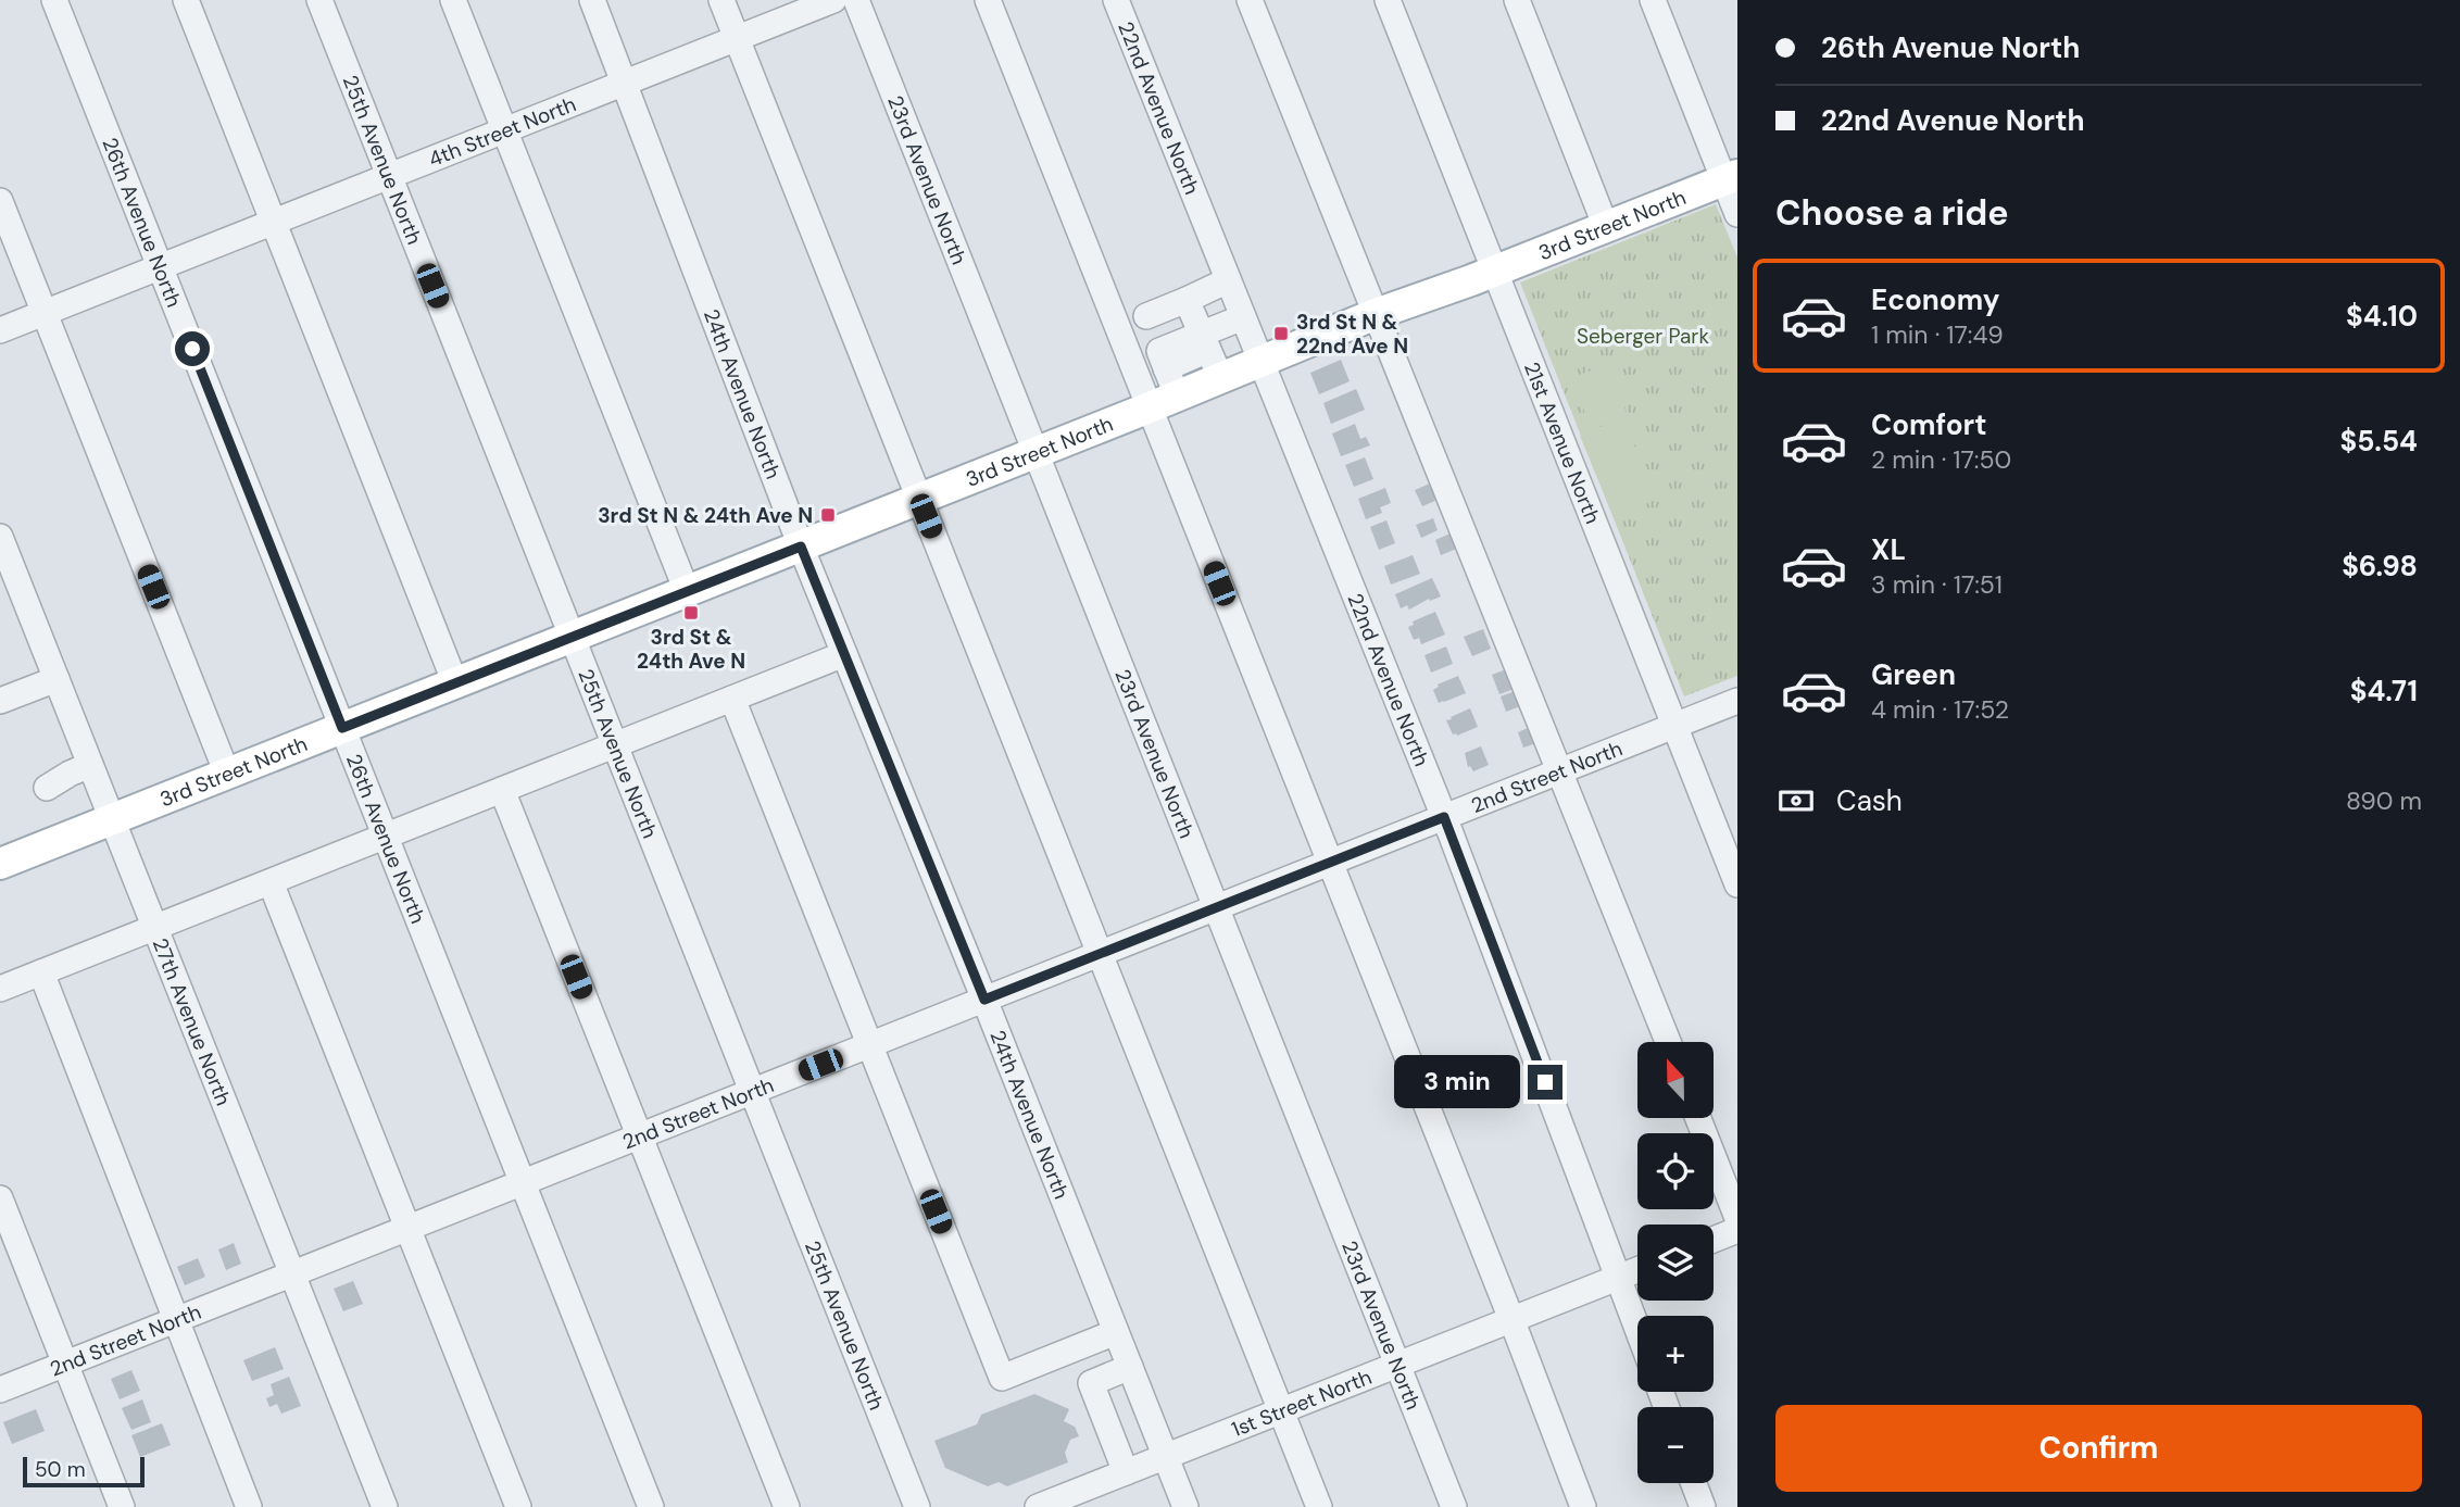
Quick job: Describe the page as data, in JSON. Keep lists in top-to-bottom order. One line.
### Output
{"streets":{"main road":["3rd Street North"],"street":["22nd Avenue North","4th Street North","25th Avenue North","23rd Avenue North","26th Avenue North","24th Avenue North","21st Avenue North","2nd Street North","27th Avenue North","1st Street North"]},"crossings":[["22nd Avenue North","3rd Street North"],["22nd Avenue North","2nd Street North"],["22nd Avenue North","1st Street North"],["4th Street North","25th Avenue North"],["4th Street North","26th Avenue North"],["4th Street North","24th Avenue North"],["25th Avenue North","3rd Street North"],["25th Avenue North","2nd Street North"],["23rd Avenue North","3rd Street North"],["23rd Avenue North","2nd Street North"],["23rd Avenue North","1st Street North"],["26th Avenue North","3rd Street North"],["26th Avenue North","2nd Street North"],["3rd Street North","24th Avenue North"],["3rd Street North","21st Avenue North"],["3rd Street North","27th Avenue North"],["24th Avenue North","2nd Street North"],["24th Avenue North","1st Street North"],["21st Avenue North","2nd Street North"],["2nd Street North","27th Avenue North"]],"parks":["Seberger Park"],"places":{"transit":["3rd St N & 22nd Ave N","3rd St N & 24th Ave N","3rd St & 24th Ave N"]},"scale_bar":"50 m","north":"top","page":{"banner":["26th Avenue North","22nd Avenue North"],"heading":"Choose a ride","list":[{"name":"Economy","note":"1 min · 17:49","value":"$4.10"},{"name":"Comfort","note":"2 min · 17:50","value":"$5.54"},{"name":"XL","note":"3 min · 17:51","value":"$6.98"},{"name":"Green","note":"4 min · 17:52","value":"$4.71"}],"pay":["Cash","890 m"],"map_buttons":["+","−"],"bubble":"3 min","buttons":"Confirm","scale":"50 m"}}
